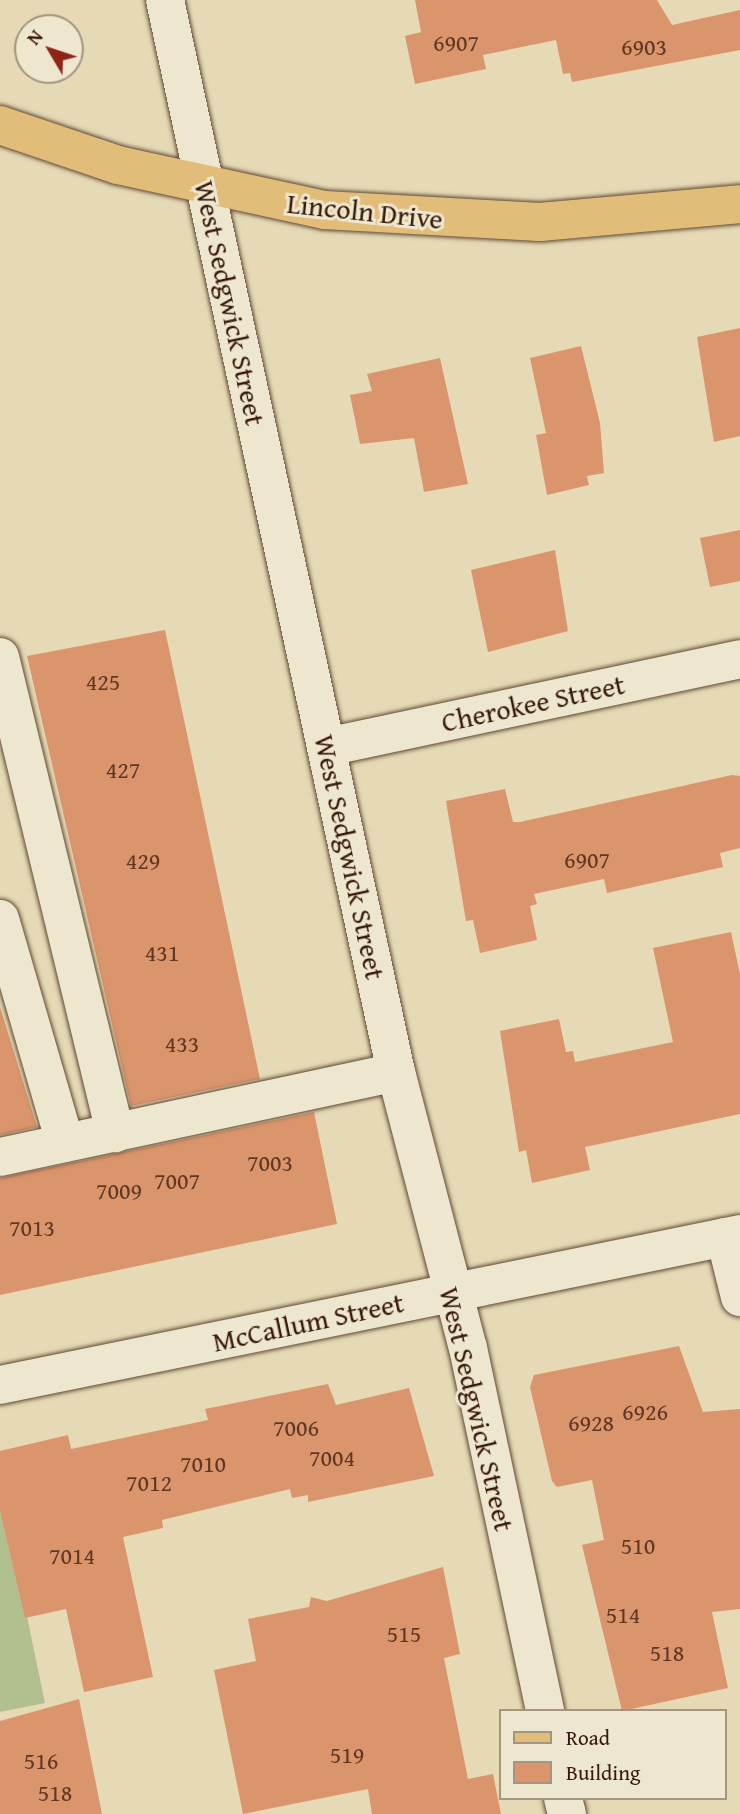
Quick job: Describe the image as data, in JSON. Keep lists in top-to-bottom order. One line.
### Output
{"streets":{"main road":["Lincoln Drive"],"street":["West Sedgwick Street","Cherokee Street","McCallum Street"]},"crossings":[["Lincoln Drive","West Sedgwick Street"],["West Sedgwick Street","Cherokee Street"],["West Sedgwick Street","McCallum Street"]],"house_numbers":["6907","6903","425","427","6907","429","431","433","7003","7007","7009","7013","6926","6928","7006","7004","7010","7012","510","7014","514","515","518","519","516","518"],"legend":["Road","Building"],"north":"top left"}
